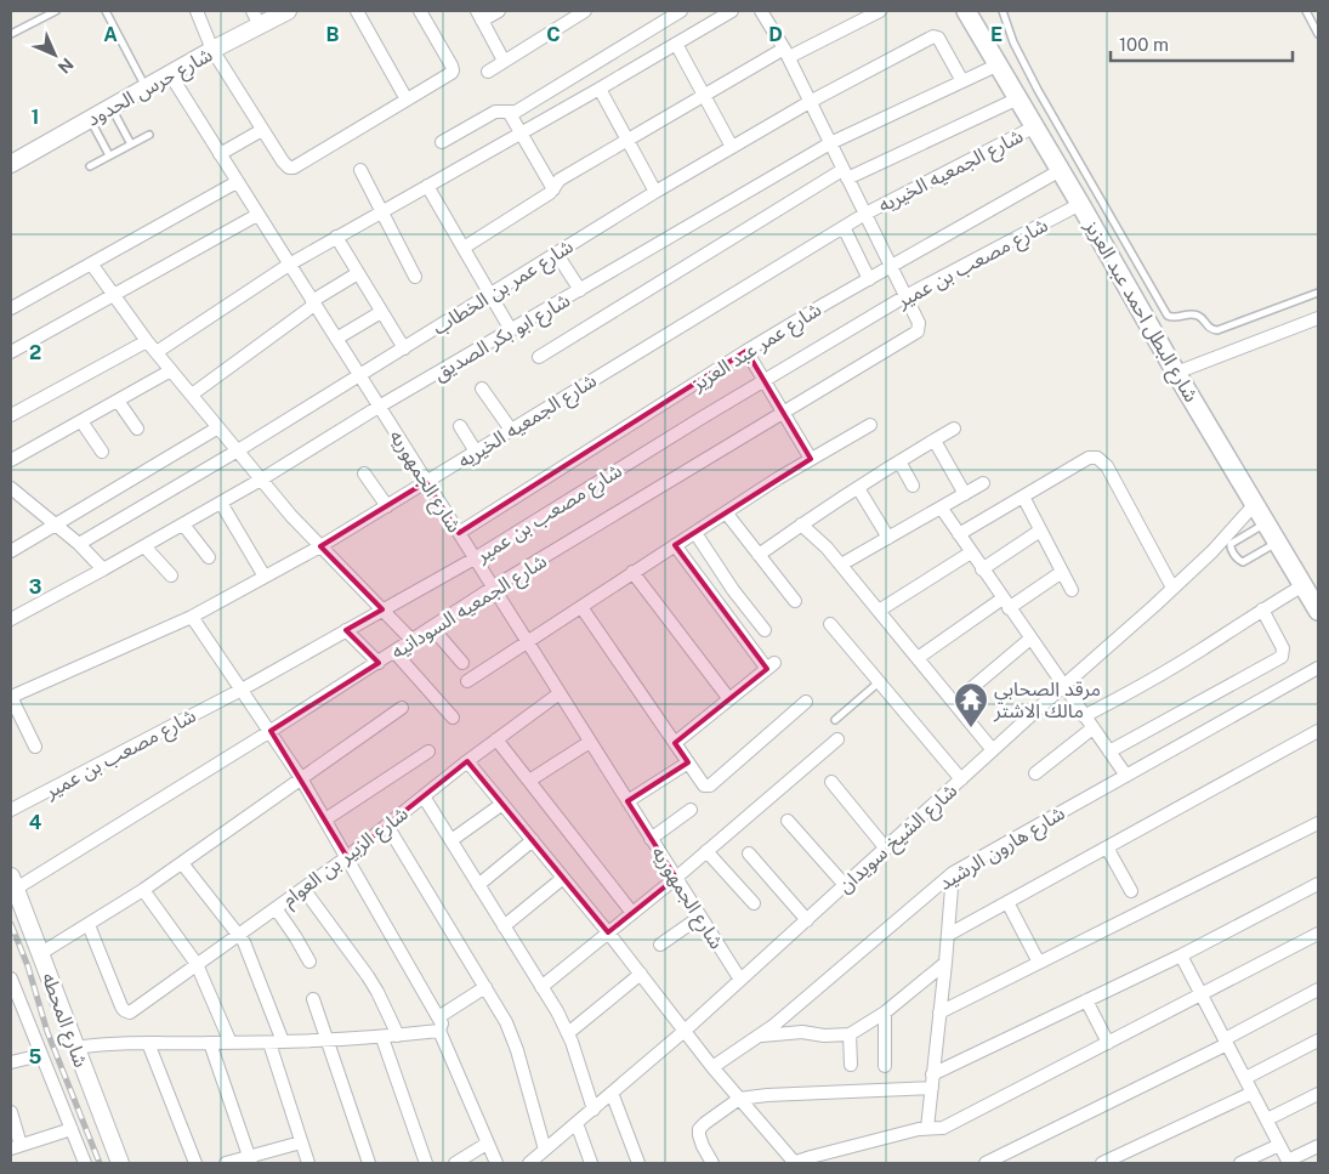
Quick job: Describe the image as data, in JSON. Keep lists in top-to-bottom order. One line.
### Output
{"streets":{"main road":["شارع البطل احمد عبد العزيز"],"street":["شارع حرس الحدود","شارع الجمعيه الخيريه","شارع مصعب بن عمير","شارع عمر بن الخطاب","شارع ابو بكر الصديق","شارع عمر عبد العزيز","شارع الجمهوريه","شارع الجمعيه السودانيه","شارع الشيخ سويدان","شارع هارون الرشيد","شارع الزبير بن العوام","شارع المحطه"]},"crossings":[["شارع حرس الحدود","شارع الجمهوريه"],["شارع الجمعيه الخيريه","شارع البطل احمد عبد العزيز"],["شارع الجمعيه الخيريه","شارع الجمهوريه"],["شارع مصعب بن عمير","شارع البطل احمد عبد العزيز"],["شارع مصعب بن عمير","شارع الجمهوريه"],["شارع مصعب بن عمير","شارع الجمعيه السودانيه"],["شارع عمر بن الخطاب","شارع ابو بكر الصديق"],["شارع عمر بن الخطاب","شارع الجمهوريه"],["شارع البطل احمد عبد العزيز","شارع ابو بكر الصديق"],["شارع البطل احمد عبد العزيز","شارع عمر عبد العزيز"],["شارع البطل احمد عبد العزيز","شارع الشيخ سويدان"],["شارع ابو بكر الصديق","شارع الجمهوريه"],["شارع عمر عبد العزيز","شارع الجمهوريه"],["شارع الجمهوريه","شارع الجمعيه السودانيه"],["شارع الجمهوريه","شارع الشيخ سويدان"],["شارع الجمهوريه","شارع الزبير بن العوام"],["شارع الجمعيه السودانيه","شارع المحطه"]],"places":{"temple":["مرقد الصحابي مالك الاشتر"]},"scale_bar":"100 m","north":"bottom right","grid":{"columns":["A","B","C","D","E"],"rows":["1","2","3","4","5"]}}
